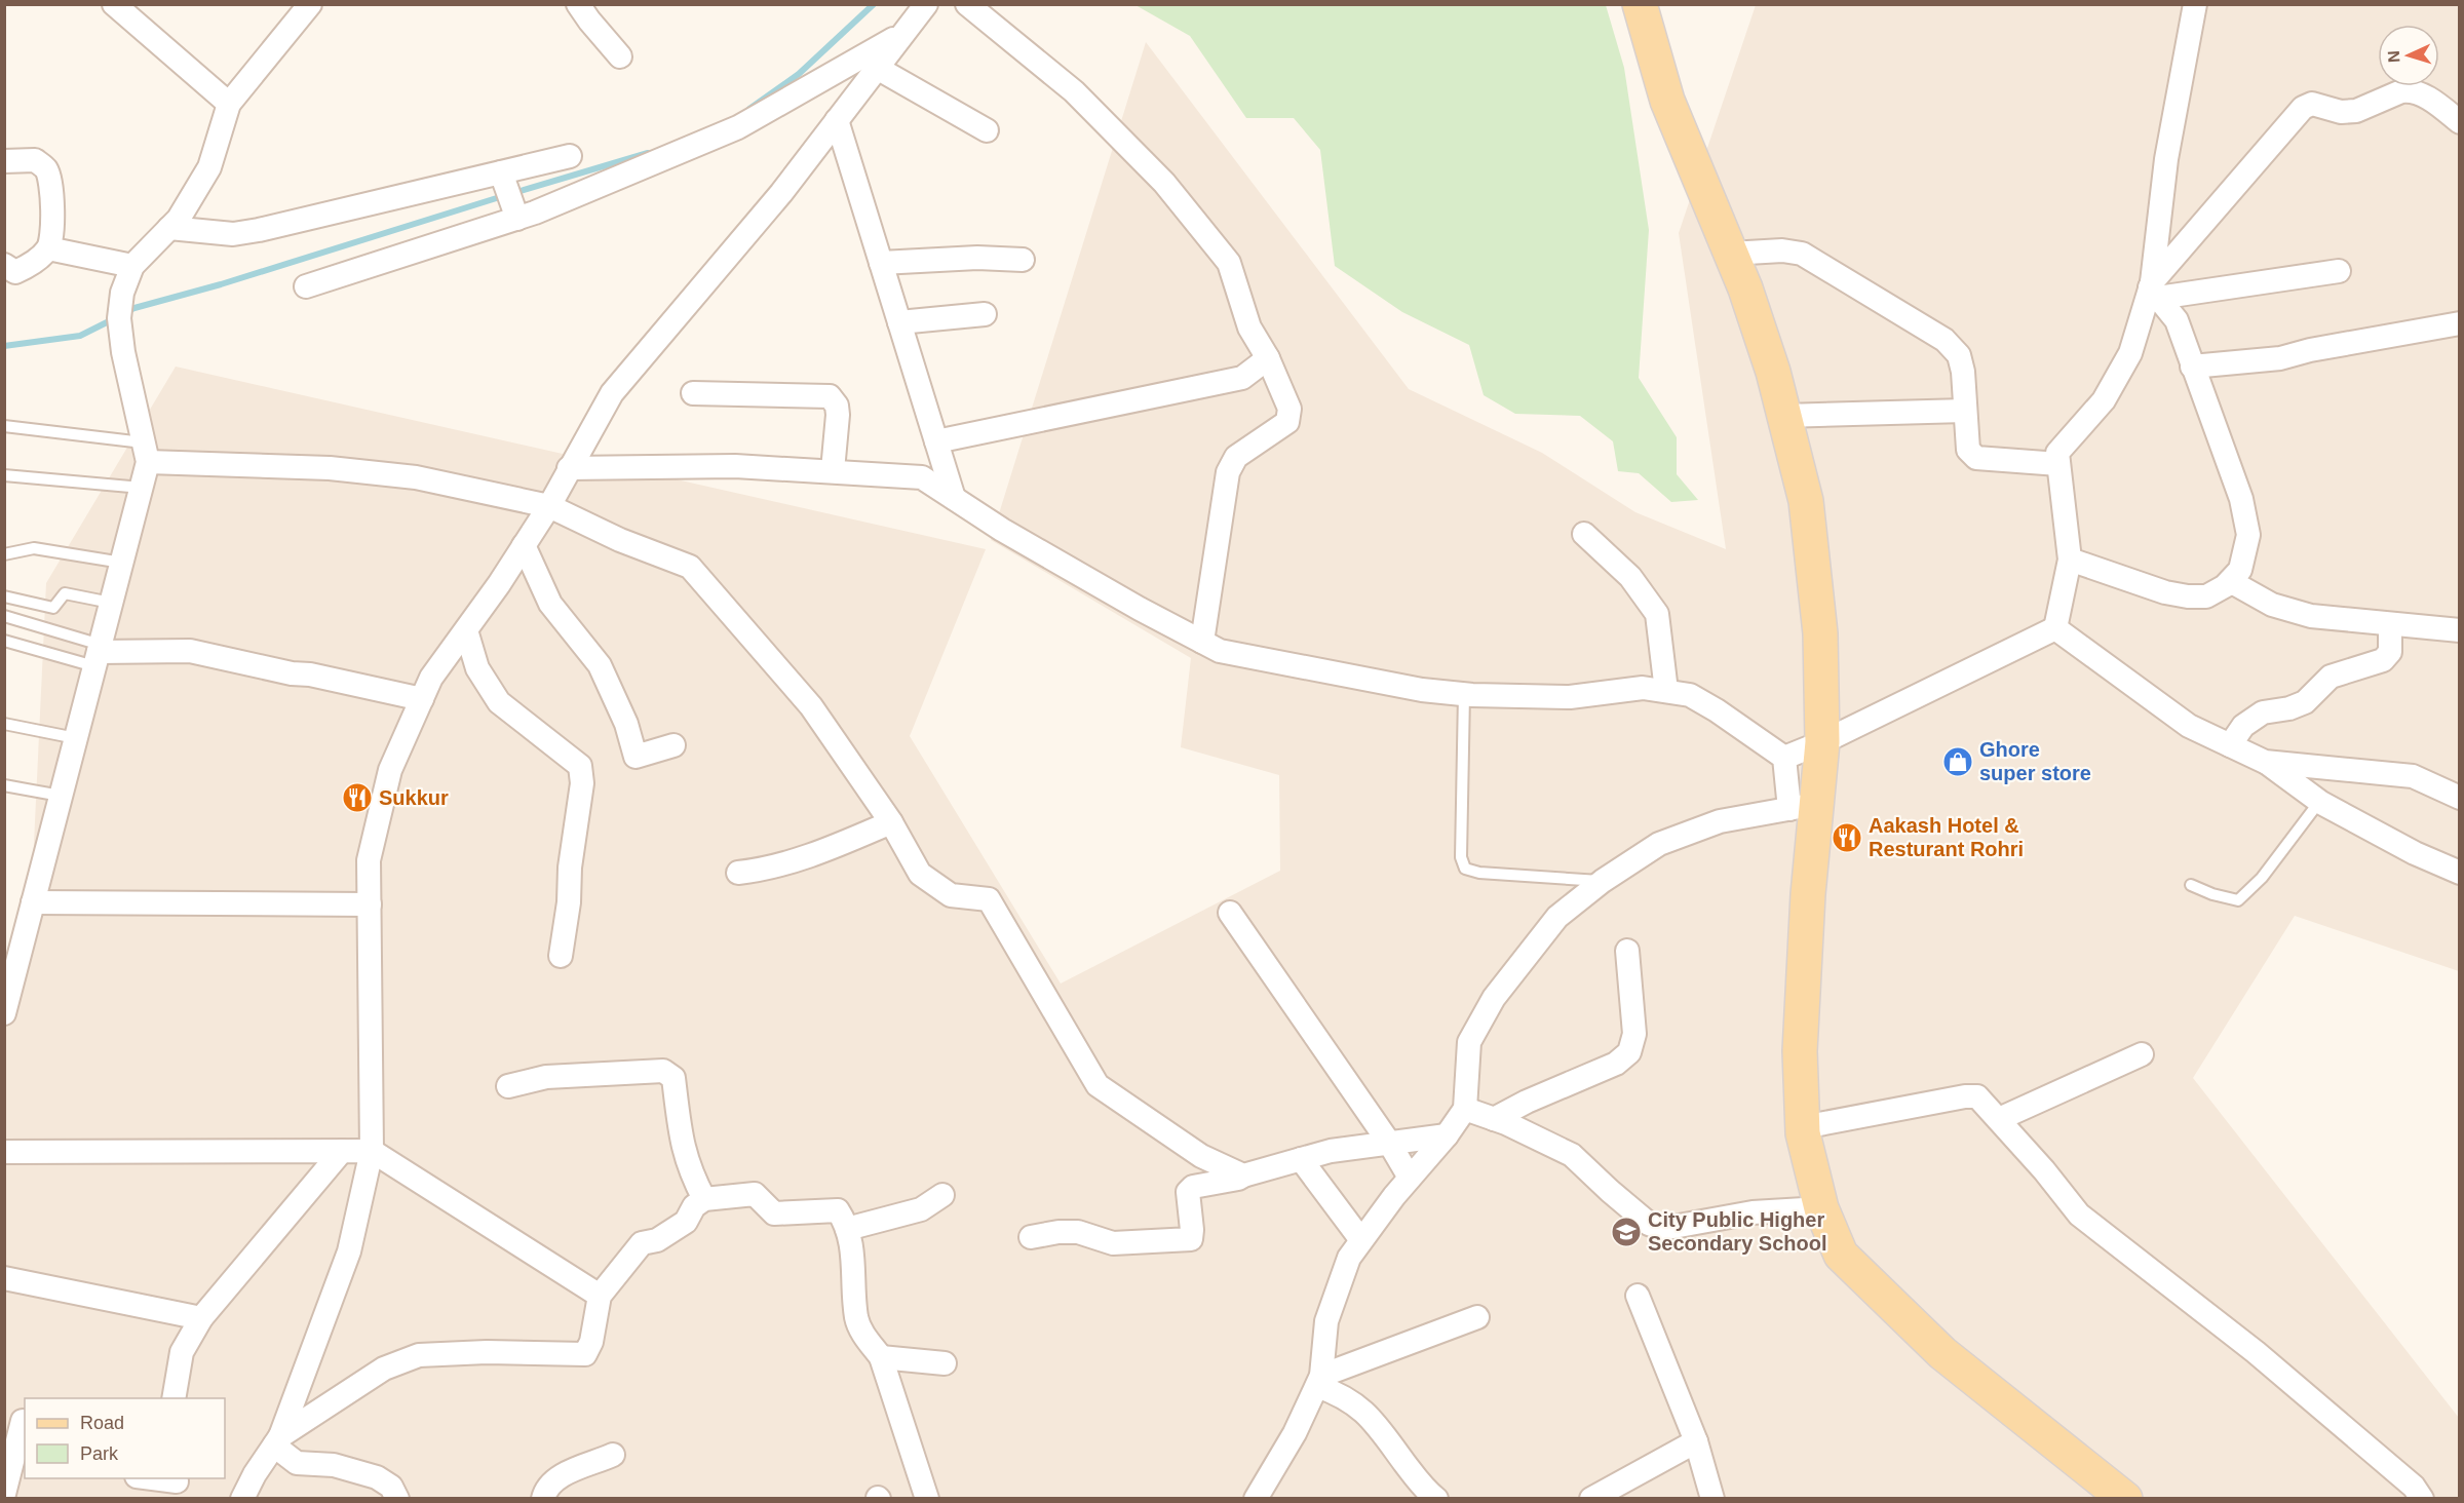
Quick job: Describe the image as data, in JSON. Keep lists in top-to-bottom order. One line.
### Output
{"places":{"shop":["Ghore super store"],"restaurant":["Sukkur","Aakash Hotel & Resturant Rohri"],"school or university":["City Public Higher Secondary School"]},"legend":["Road","Park"],"north":"left"}
